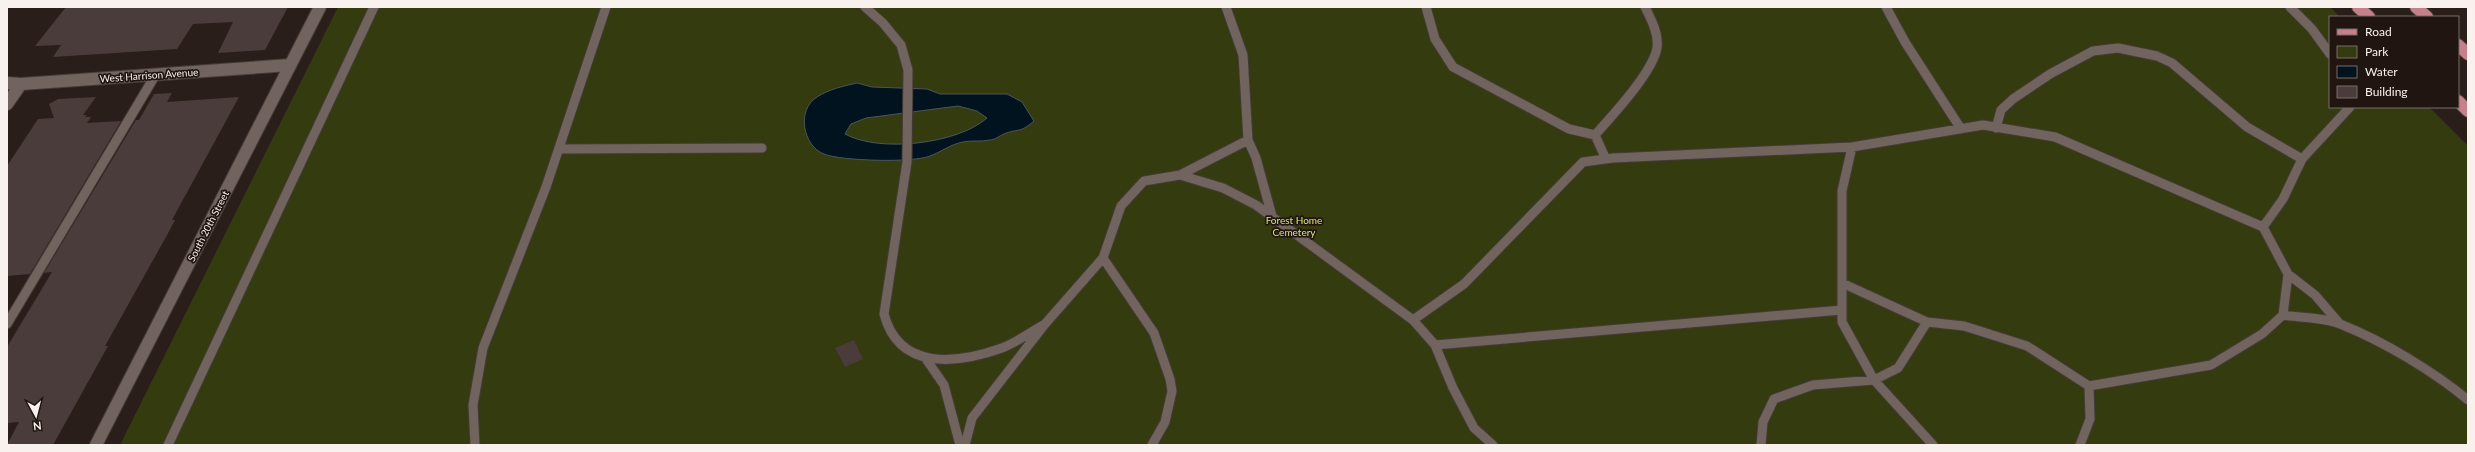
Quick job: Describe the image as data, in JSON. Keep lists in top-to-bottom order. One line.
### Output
{"streets":{"street":["West Harrison Avenue","South 20th Street"]},"crossings":[["West Harrison Avenue","South 20th Street"]],"parks":["Forest Home Cemetery"],"legend":["Road","Park","Water","Building"],"north":"bottom"}
